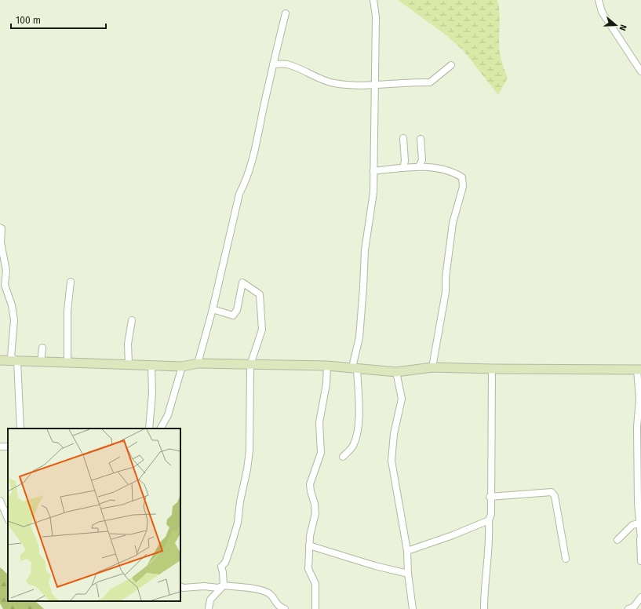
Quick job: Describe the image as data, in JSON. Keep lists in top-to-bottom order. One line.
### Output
{"scale_bar":"100 m","north":"right"}
